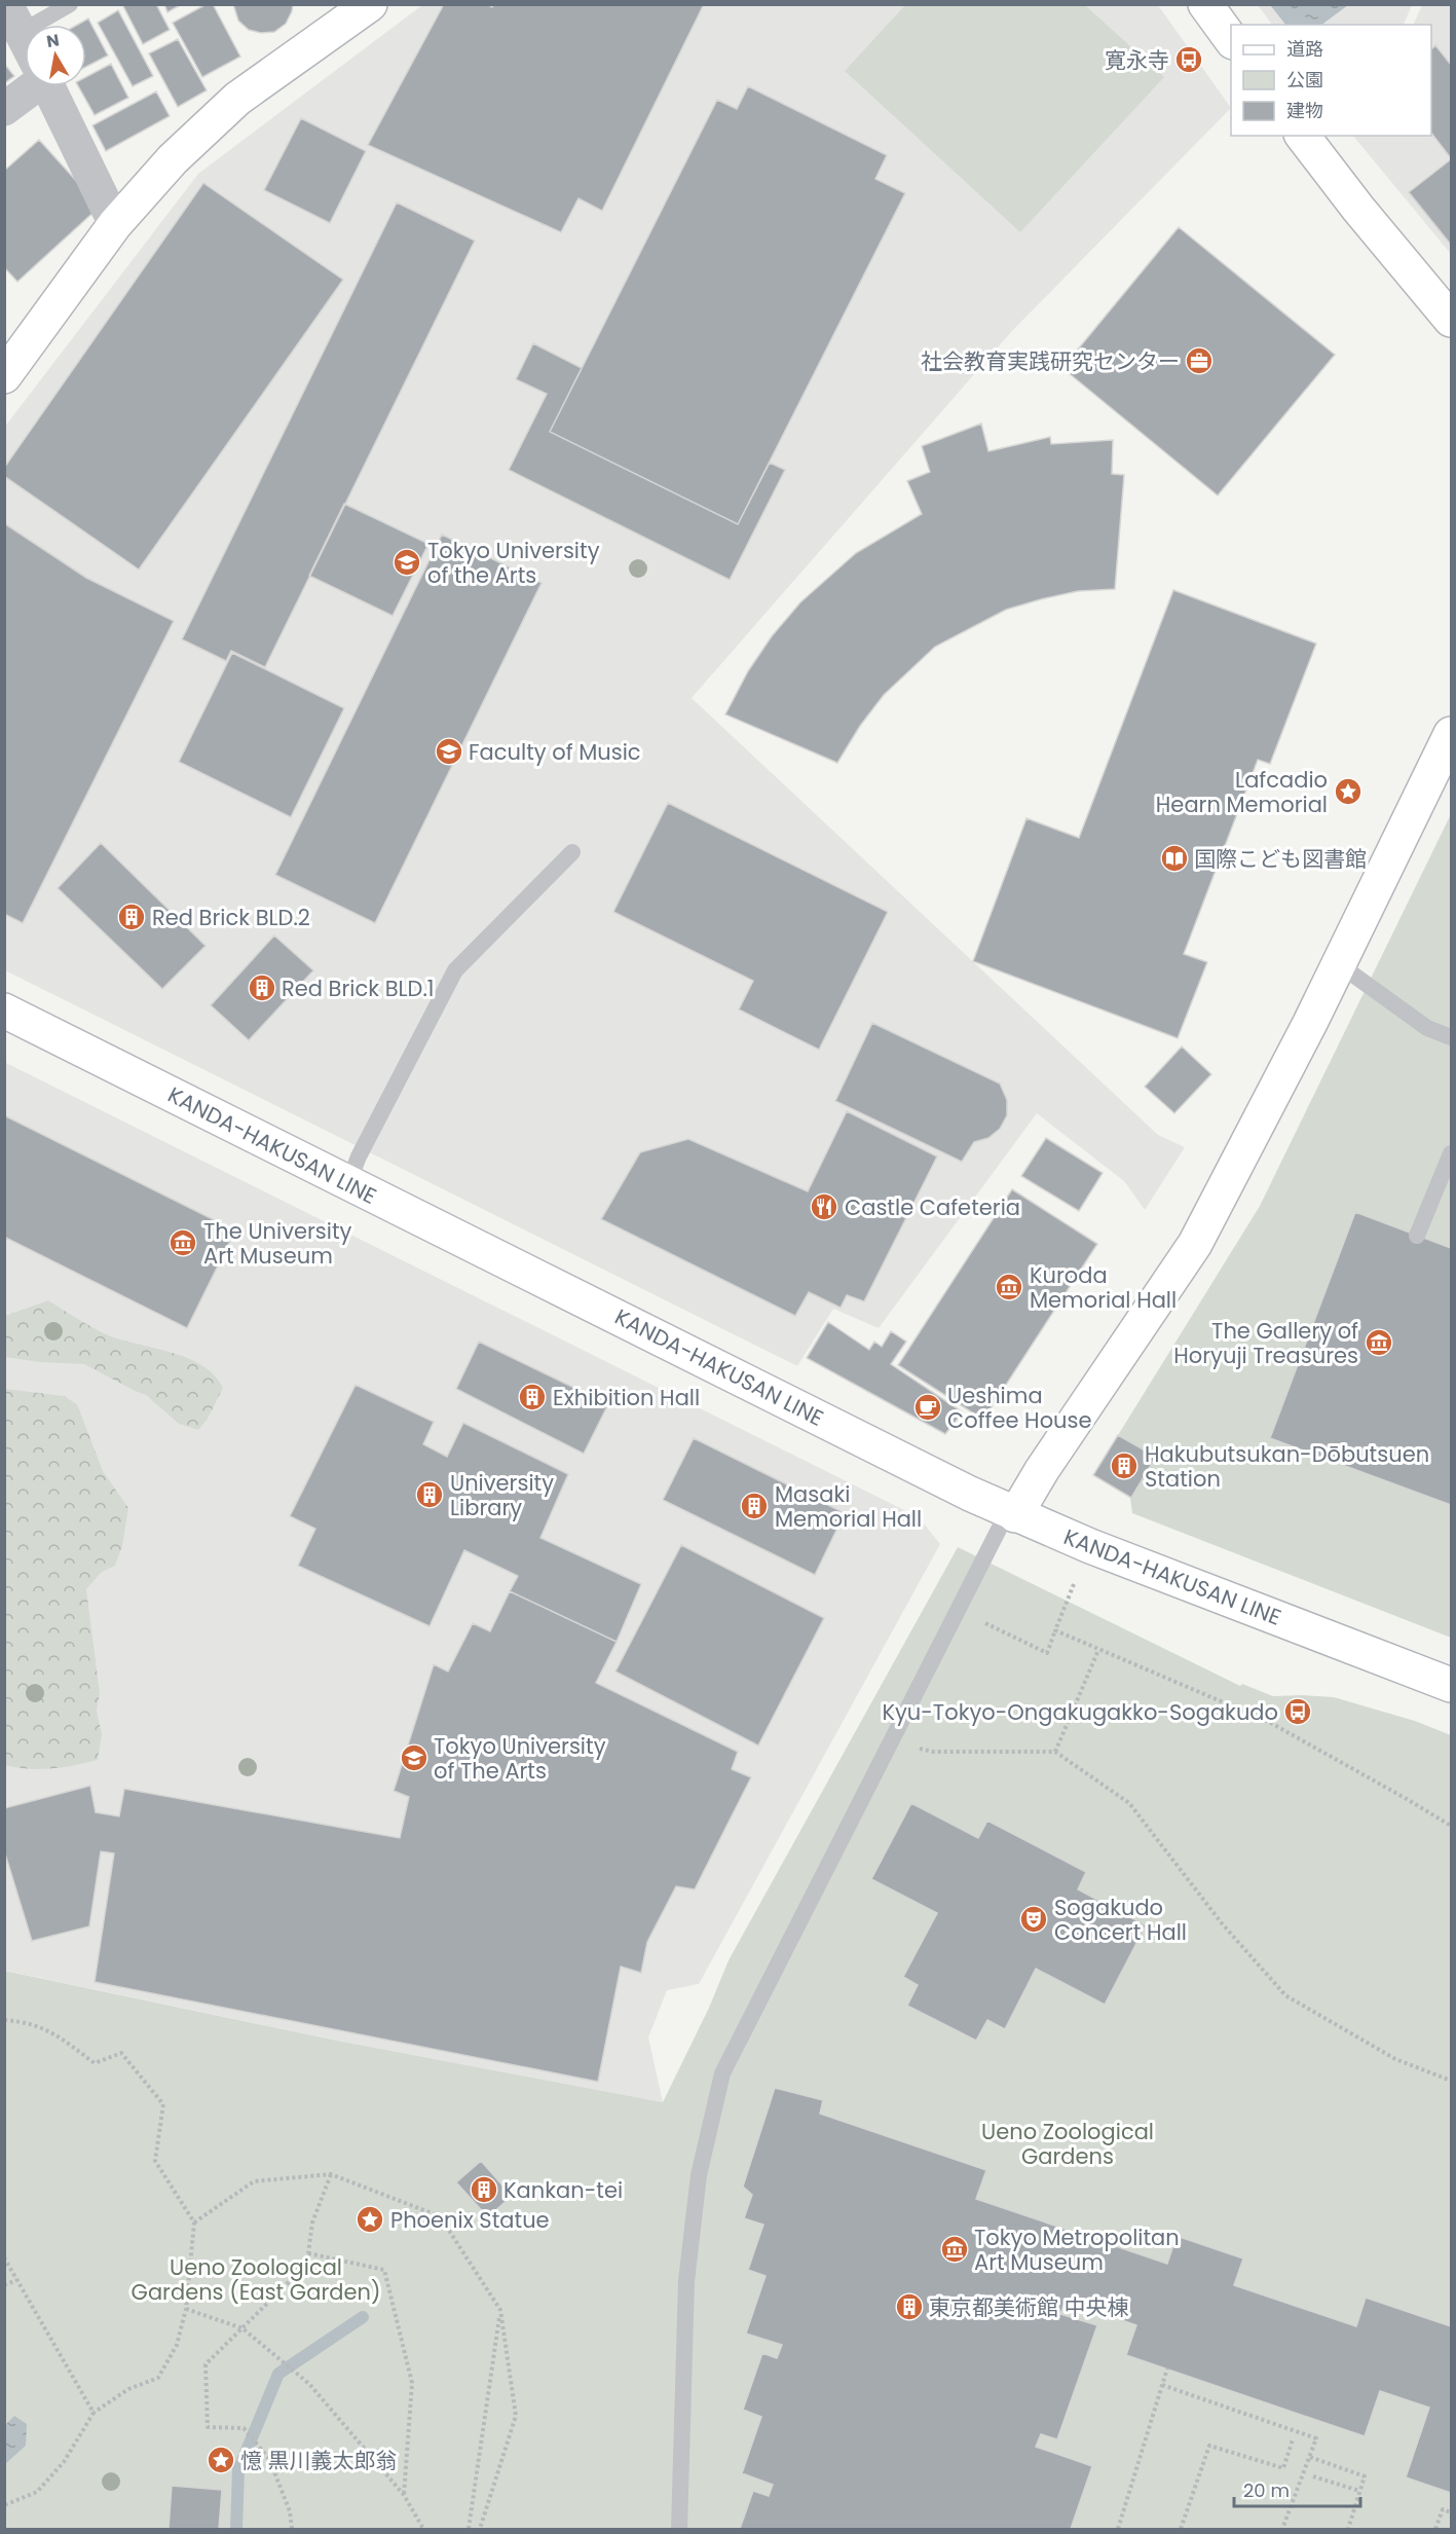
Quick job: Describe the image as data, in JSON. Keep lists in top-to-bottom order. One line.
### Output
{"streets":{"street":["KANDA-HAKUSAN LINE"]},"parks":["Ueno Zoological Gardens","Ueno Zoological Gardens (East Garden)"],"places":{"bus stop":["寛永寺","Kyu-Tokyo-Ongakugakko-Sogakudo"],"office":["社会教育実践研究センター"],"school or university":["Tokyo University of the Arts","Faculty of Music","Tokyo University of The Arts"],"place":["Lafcadio Hearn Memorial","Phoenix Statue","憶 黒川義太郎翁"],"library":["国際こども図書館"],"building":["Red Brick BLD.2","Red Brick BLD.1","Exhibition Hall","Hakubutsukan-Dōbutsuen Station","University Library","Masaki Memorial Hall","Kankan-tei","東京都美術館 中央棟"],"restaurant":["Castle Cafeteria"],"museum":["The University Art Museum","Kuroda Memorial Hall","The Gallery of Horyuji Treasures","Tokyo Metropolitan Art Museum"],"cafe":["Ueshima Coffee House"],"theatre":["Sogakudo Concert Hall"]},"legend":["道路","公園","建物"],"scale_bar":"20 m","north":"top"}
